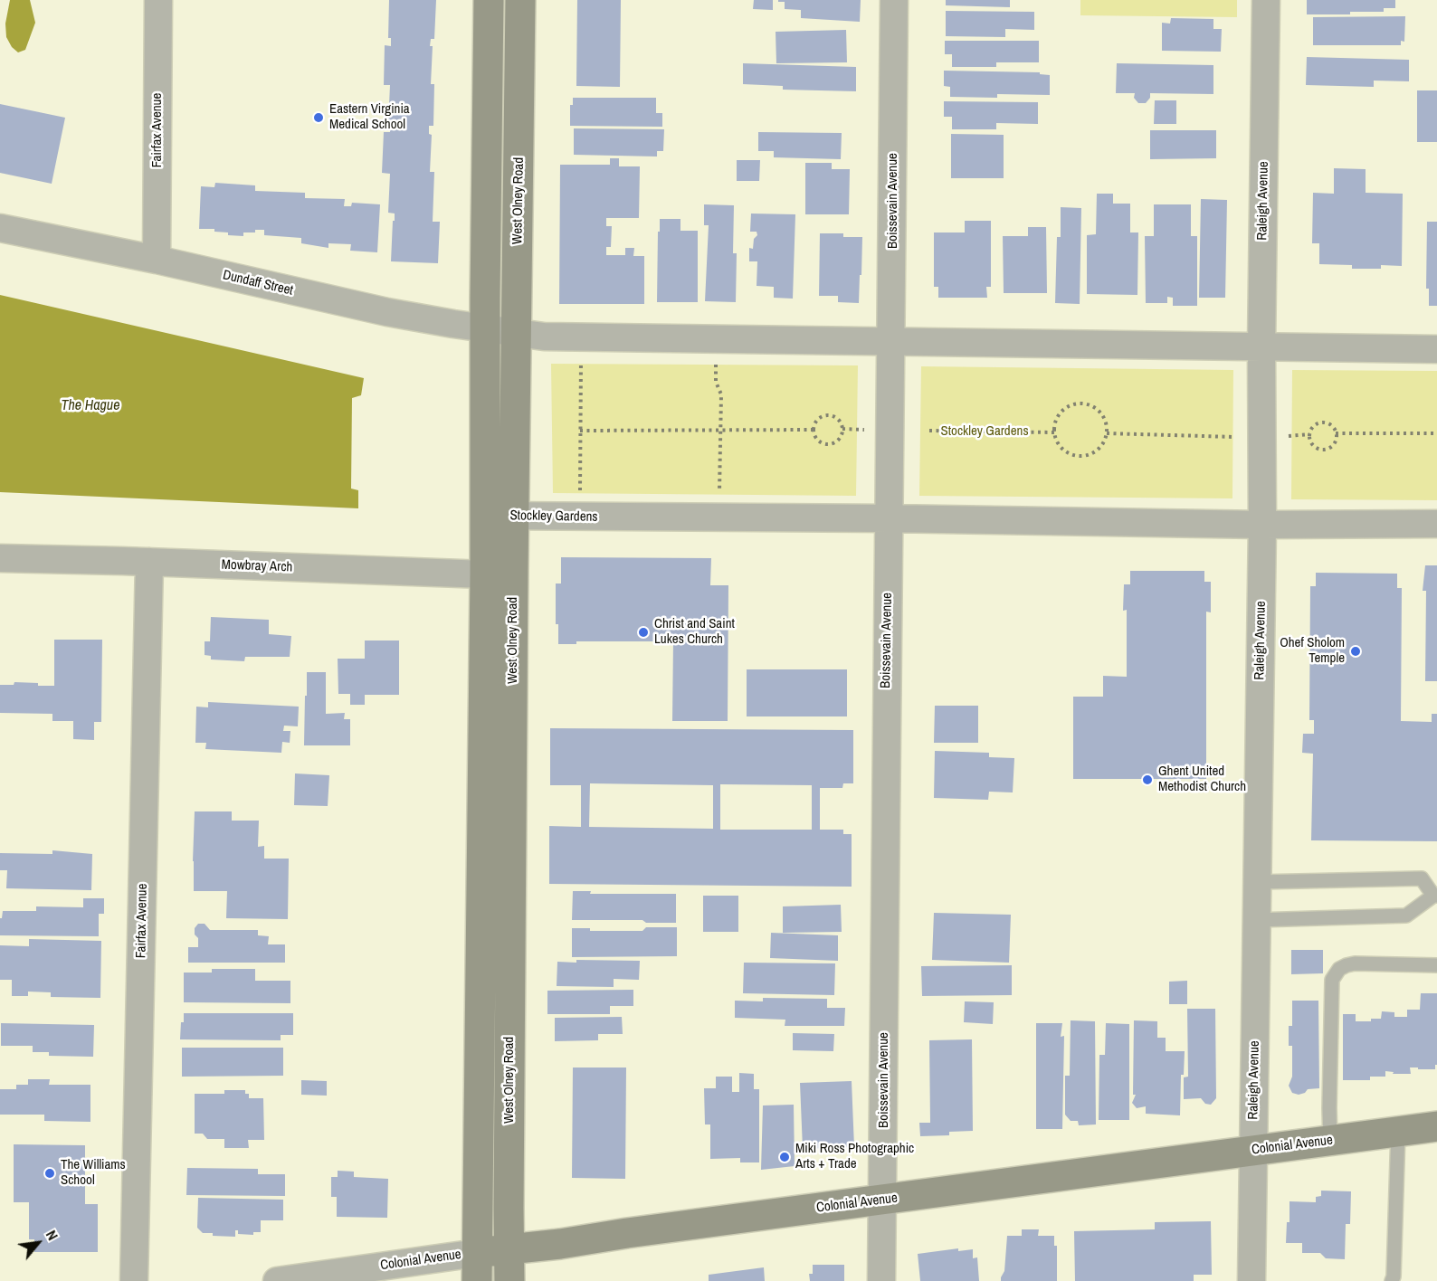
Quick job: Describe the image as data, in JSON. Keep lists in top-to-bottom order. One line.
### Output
{"streets":{"street":["Fairfax Avenue","West Olney Road","Boissevain Avenue","Raleigh Avenue","Dundaff Street","Stockley Gardens","Mowbray Arch","Colonial Avenue"]},"crossings":[["Fairfax Avenue","Dundaff Street"],["Fairfax Avenue","Mowbray Arch"],["West Olney Road","Dundaff Street"],["West Olney Road","Stockley Gardens"],["West Olney Road","Mowbray Arch"],["West Olney Road","Colonial Avenue"],["Boissevain Avenue","Stockley Gardens"],["Boissevain Avenue","Colonial Avenue"],["Raleigh Avenue","Stockley Gardens"],["Raleigh Avenue","Colonial Avenue"]],"water":["The Hague"],"parks":["Stockley Gardens"],"places":["Eastern Virginia Medical School","Christ and Saint Lukes Church","Ohef Sholom Temple","Ghent United Methodist Church","Miki Ross Photographic Arts + Trade","The Williams School"],"north":"top right"}
